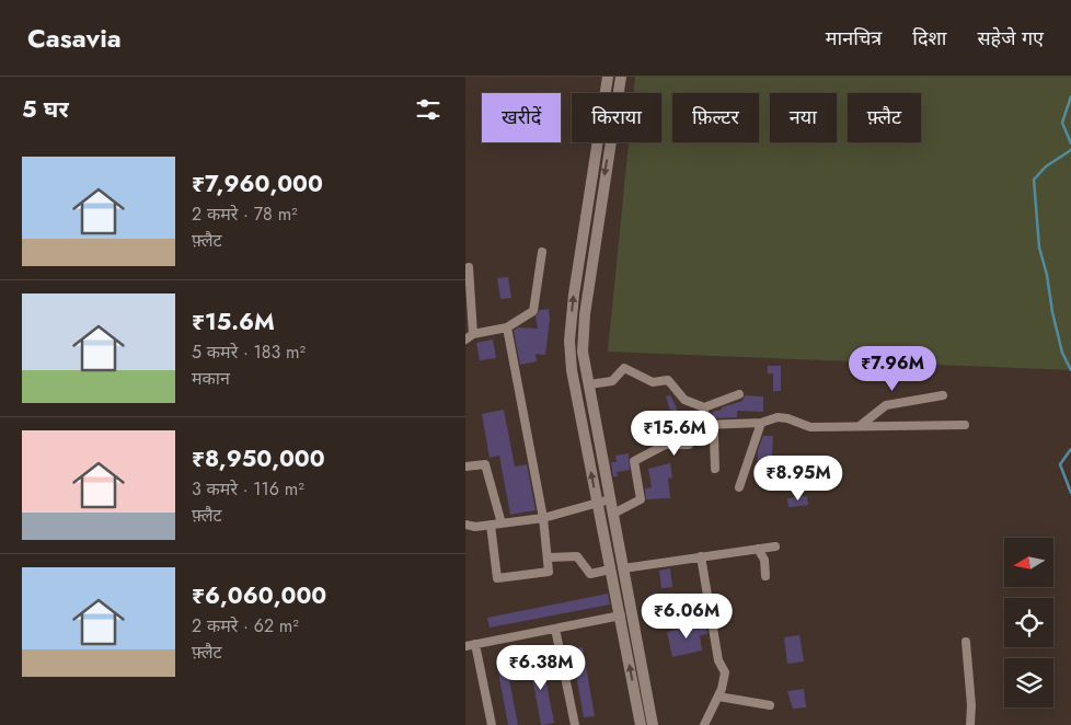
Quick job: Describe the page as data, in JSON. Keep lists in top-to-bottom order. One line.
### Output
{"north":"left","page":{"header":"Casavia","nav":["मानचित्र","दिशा","सहेजे गए"],"heading":"5 घर","chip":["खरीदें","किराया","फ़िल्टर","नया","फ़्लैट"],"list":[{"name":"₹7,960,000","note":"2 कमरे · 78 m² · फ़्लैट"},{"name":"₹15.6M","note":"5 कमरे · 183 m² · मकान"},{"name":"₹8,950,000","note":"3 कमरे · 116 m² · फ़्लैट"},{"name":"₹6,060,000","note":"2 कमरे · 62 m² · फ़्लैट"}],"price":["₹7.96M","₹15.6M","₹8.95M","₹6.06M","₹6.38M"]}}
